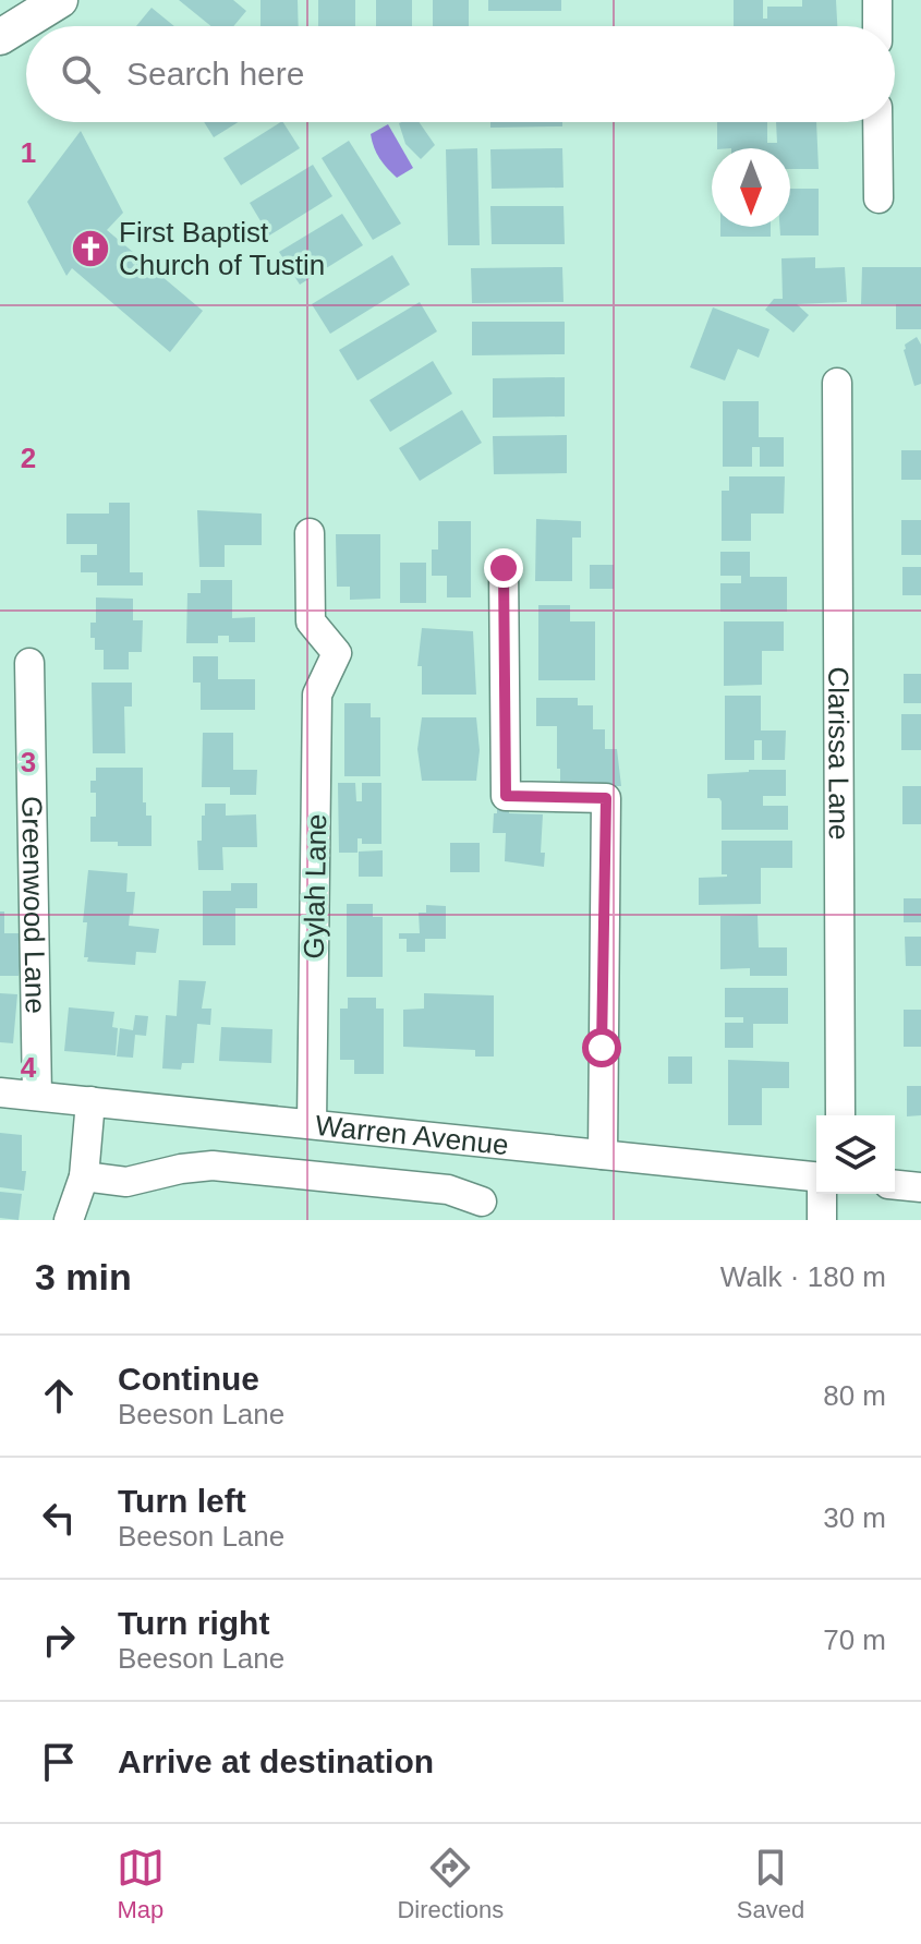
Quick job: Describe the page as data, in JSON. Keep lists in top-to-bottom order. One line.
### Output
{"streets":{"street":["Clarissa Lane","Gylah Lane","Greenwood Lane","Warren Avenue"]},"crossings":[["Gylah Lane","Warren Avenue"],["Greenwood Lane","Warren Avenue"]],"places":{"church":["First Baptist Church of Tustin"]},"north":"bottom","page":{"search":"Search here","heading":["3 min","Walk · 180 m"],"list":[["Continue","Beeson Lane","80 m"],["Turn left","Beeson Lane","30 m"],["Turn right","Beeson Lane","70 m"],"Arrive at destination"],"nav":["Map","Directions","Saved"]},"grid":{"rows":["1","2","3","4"]}}
